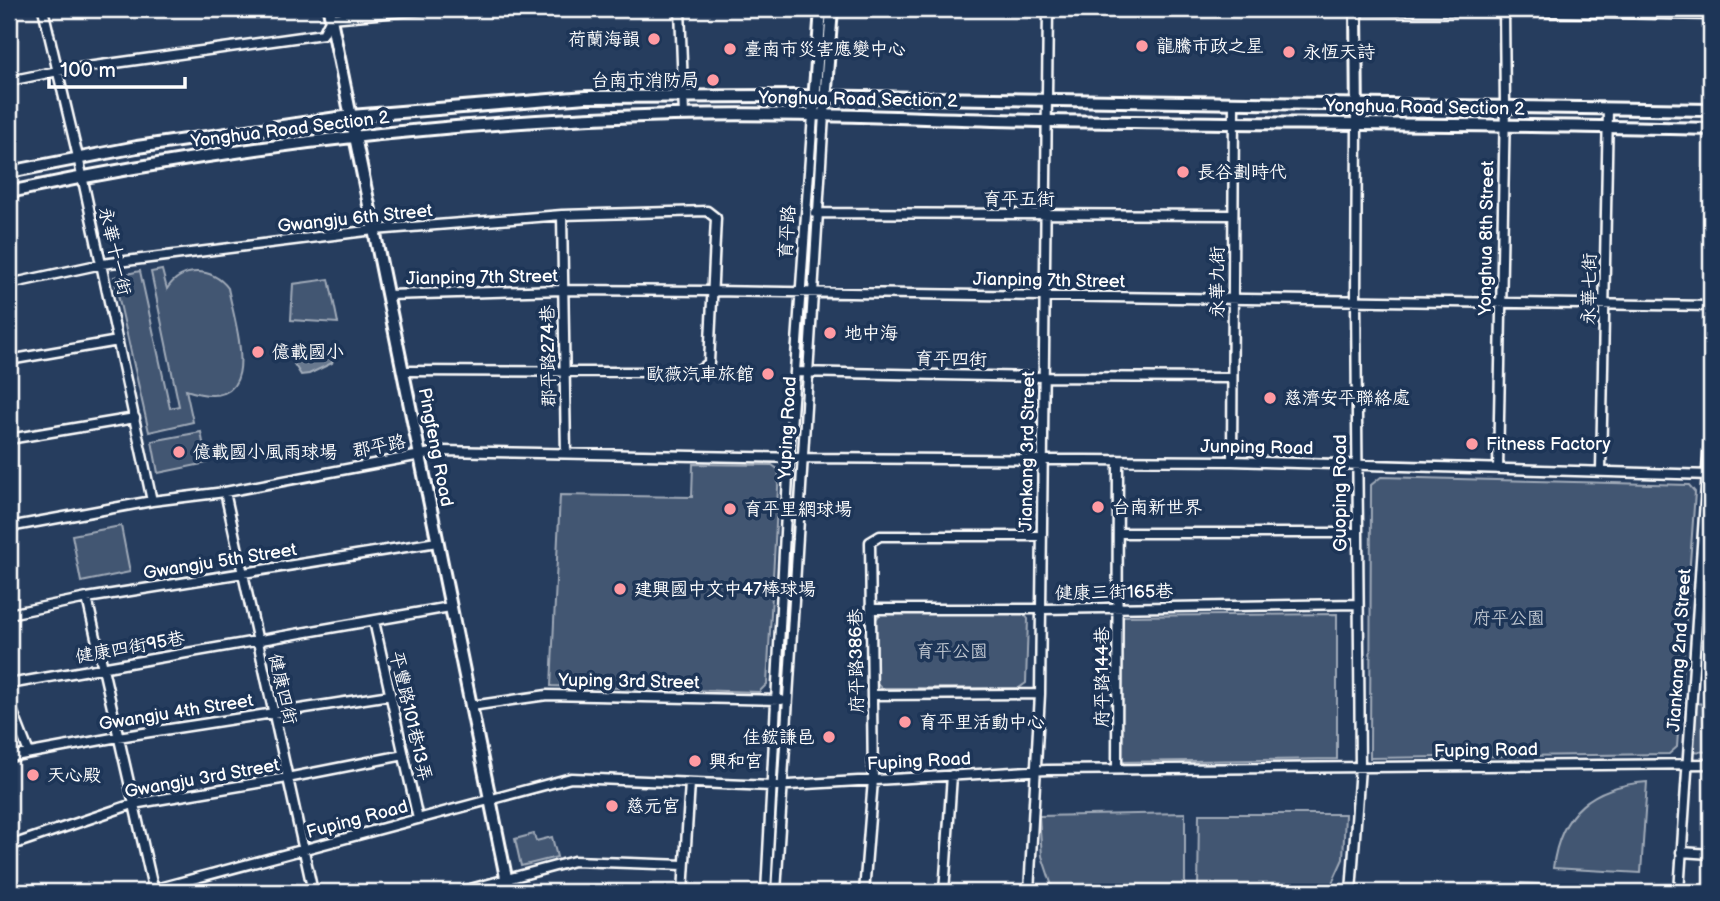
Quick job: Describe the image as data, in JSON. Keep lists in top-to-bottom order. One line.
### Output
{"streets":{"street":["Yonghua Road Section 2","育平五街","Gwangju 6th Street","育平路","Yonghua 8th Street","永華十一街","Jianping 7th Street","永華九街","永華七街","郡平路274巷","育平四街","Yuping Road","郡平路","Pingfeng Road","Junping Road","Jiankang 3rd Street","Guoping Road","Gwangju 5th Street","健康三街165巷","健康四街95巷","Jiankang 2nd Street","府平路386巷","府平路144巷","Yuping 3rd Street","健康四街","Gwangju 4th Street","平豐路101巷13弄","Fuping Road","Gwangju 3rd Street"]},"crossings":[["Yonghua Road Section 2","育平路"],["Yonghua Road Section 2","Yonghua 8th Street"],["Yonghua Road Section 2","永華十一街"],["Yonghua Road Section 2","永華九街"],["Yonghua Road Section 2","永華七街"],["Yonghua Road Section 2","Yuping Road"],["Yonghua Road Section 2","Pingfeng Road"],["Yonghua Road Section 2","Jiankang 3rd Street"],["Yonghua Road Section 2","Guoping Road"],["育平五街","育平路"],["育平五街","永華九街"],["育平五街","Yuping Road"],["育平五街","Jiankang 3rd Street"],["Gwangju 6th Street","永華十一街"],["Gwangju 6th Street","Jianping 7th Street"],["Gwangju 6th Street","郡平路274巷"],["Gwangju 6th Street","Pingfeng Road"],["育平路","Jianping 7th Street"],["育平路","育平四街"],["育平路","Yuping Road"],["育平路","郡平路"],["Yonghua 8th Street","Jianping 7th Street"],["Yonghua 8th Street","Junping Road"],["永華十一街","郡平路"],["Jianping 7th Street","永華九街"],["Jianping 7th Street","永華七街"],["Jianping 7th Street","郡平路274巷"],["Jianping 7th Street","Yuping Road"],["Jianping 7th Street","Pingfeng Road"],["Jianping 7th Street","Jiankang 3rd Street"],["Jianping 7th Street","Guoping Road"],["永華九街","育平四街"],["永華九街","Junping Road"],["永華七街","Junping Road"],["郡平路274巷","郡平路"],["育平四街","Yuping Road"],["育平四街","Jiankang 3rd Street"],["Yuping Road","郡平路"],["Yuping Road","Junping Road"],["Yuping Road","Yuping 3rd Street"],["Yuping Road","Fuping Road"],["郡平路","Pingfeng Road"],["郡平路","Junping Road"],["郡平路","健康四街"],["Pingfeng Road","Gwangju 5th Street"],["Pingfeng Road","健康四街95巷"],["Pingfeng Road","Yuping 3rd Street"],["Pingfeng Road","Fuping Road"],["Junping Road","Jiankang 3rd Street"],["Junping Road","Guoping Road"],["Junping Road","Jiankang 2nd Street"],["Junping Road","府平路144巷"],["Jiankang 3rd Street","健康三街165巷"],["Jiankang 3rd Street","府平路386巷"],["Jiankang 3rd Street","Fuping Road"],["Guoping Road","健康三街165巷"],["Guoping Road","Fuping Road"],["Gwangju 5th Street","健康四街"],["健康三街165巷","府平路386巷"],["健康三街165巷","府平路144巷"],["健康四街95巷","健康四街"],["健康四街95巷","平豐路101巷13弄"],["Jiankang 2nd Street","Fuping Road"],["府平路386巷","Fuping Road"],["府平路144巷","Fuping Road"],["健康四街","Gwangju 4th Street"],["健康四街","Fuping Road"],["健康四街","Gwangju 3rd Street"],["Gwangju 4th Street","平豐路101巷13弄"],["平豐路101巷13弄","Fuping Road"],["平豐路101巷13弄","Gwangju 3rd Street"]],"parks":["府平公園","育平公園"],"places":["荷蘭海韻","龍騰市政之星","臺南市災害應變中心","永恆天詩","台南市消防局","長谷劃時代","地中海","億載國小","歐薇汽車旅館","慈濟安平聯絡處","Fitness Factory","億載國小風雨球場","台南新世界","育平里網球場","建興國中文中47棒球場","育平里活動中心","佳鋐謙邑","興和宮","天心殿","慈元宮"],"scale_bar":"100 m"}
